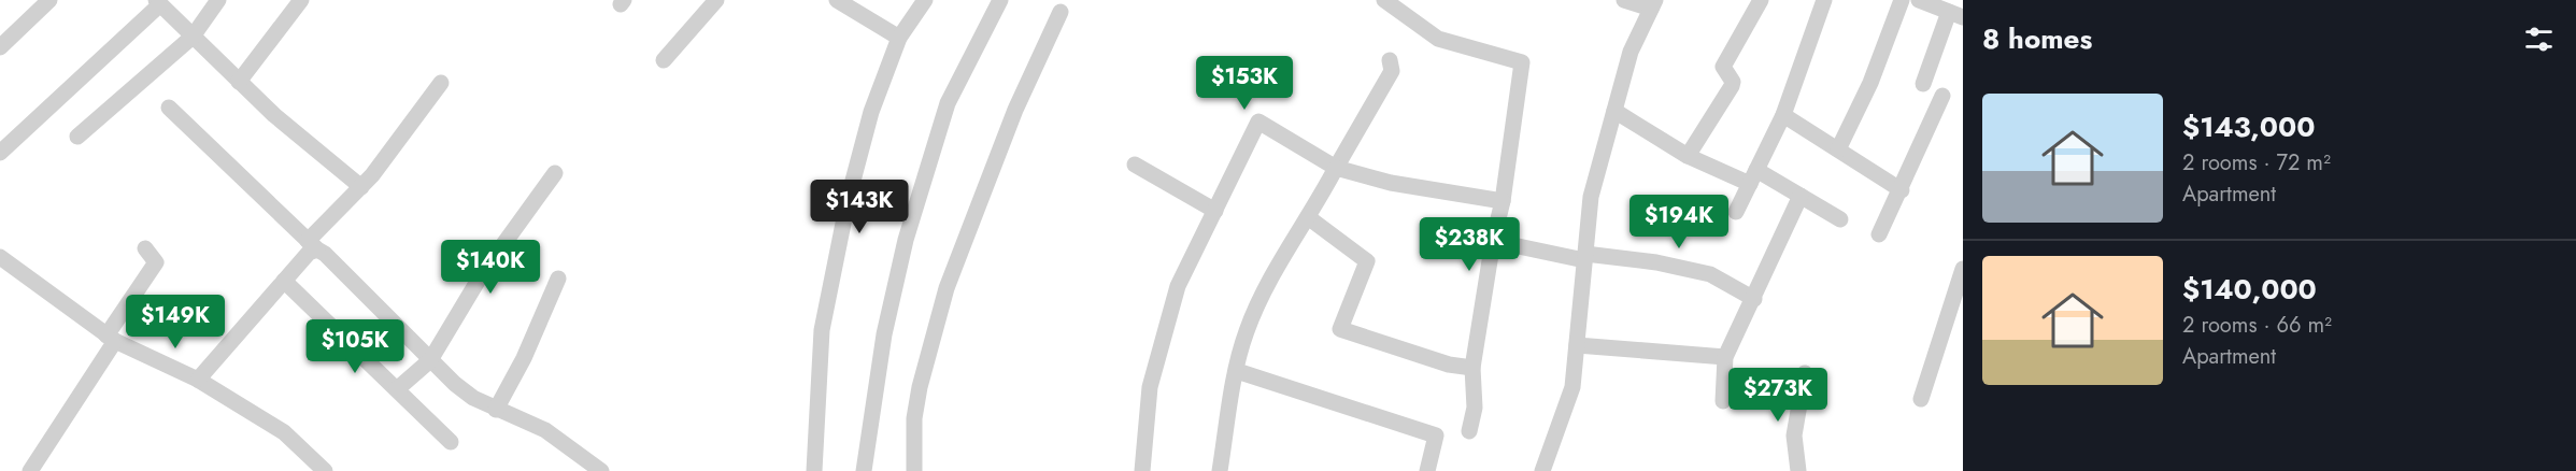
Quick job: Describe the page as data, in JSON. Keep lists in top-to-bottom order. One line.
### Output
{"page":{"heading":"8 homes","price":["$153K","$143K","$194K","$238K","$140K","$149K","$105K","$273K"],"list":[{"name":"$143,000","note":"2 rooms · 72 m² · Apartment"},{"name":"$140,000","note":"2 rooms · 66 m² · Apartment"}]}}
